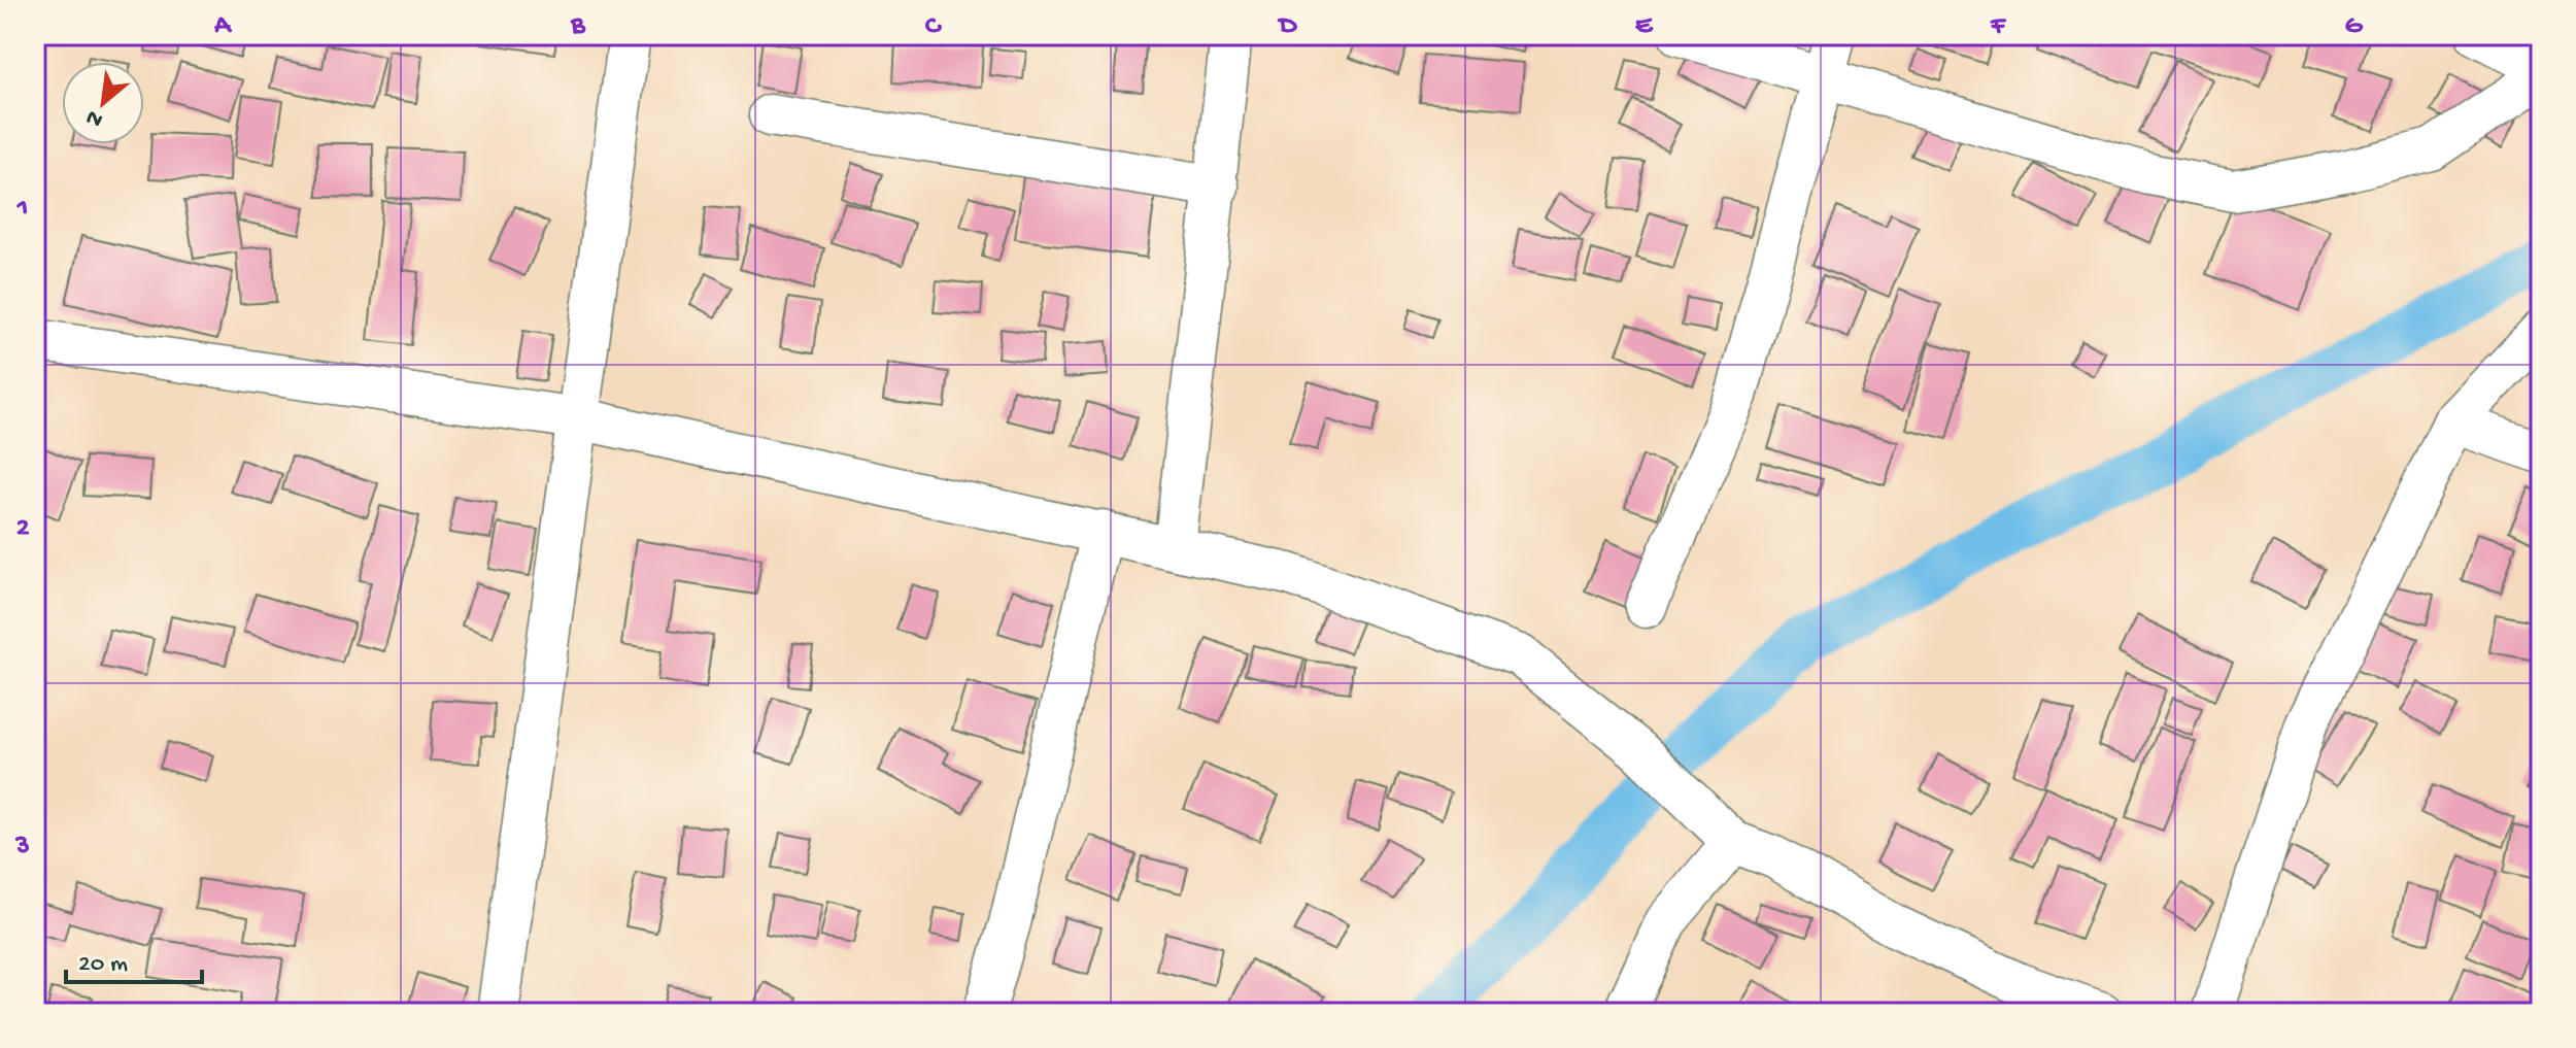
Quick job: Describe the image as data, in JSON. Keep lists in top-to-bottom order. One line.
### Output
{"scale_bar":"20 m","north":"bottom left","grid":{"columns":["A","B","C","D","E","F","G"],"rows":["1","2","3"]}}
